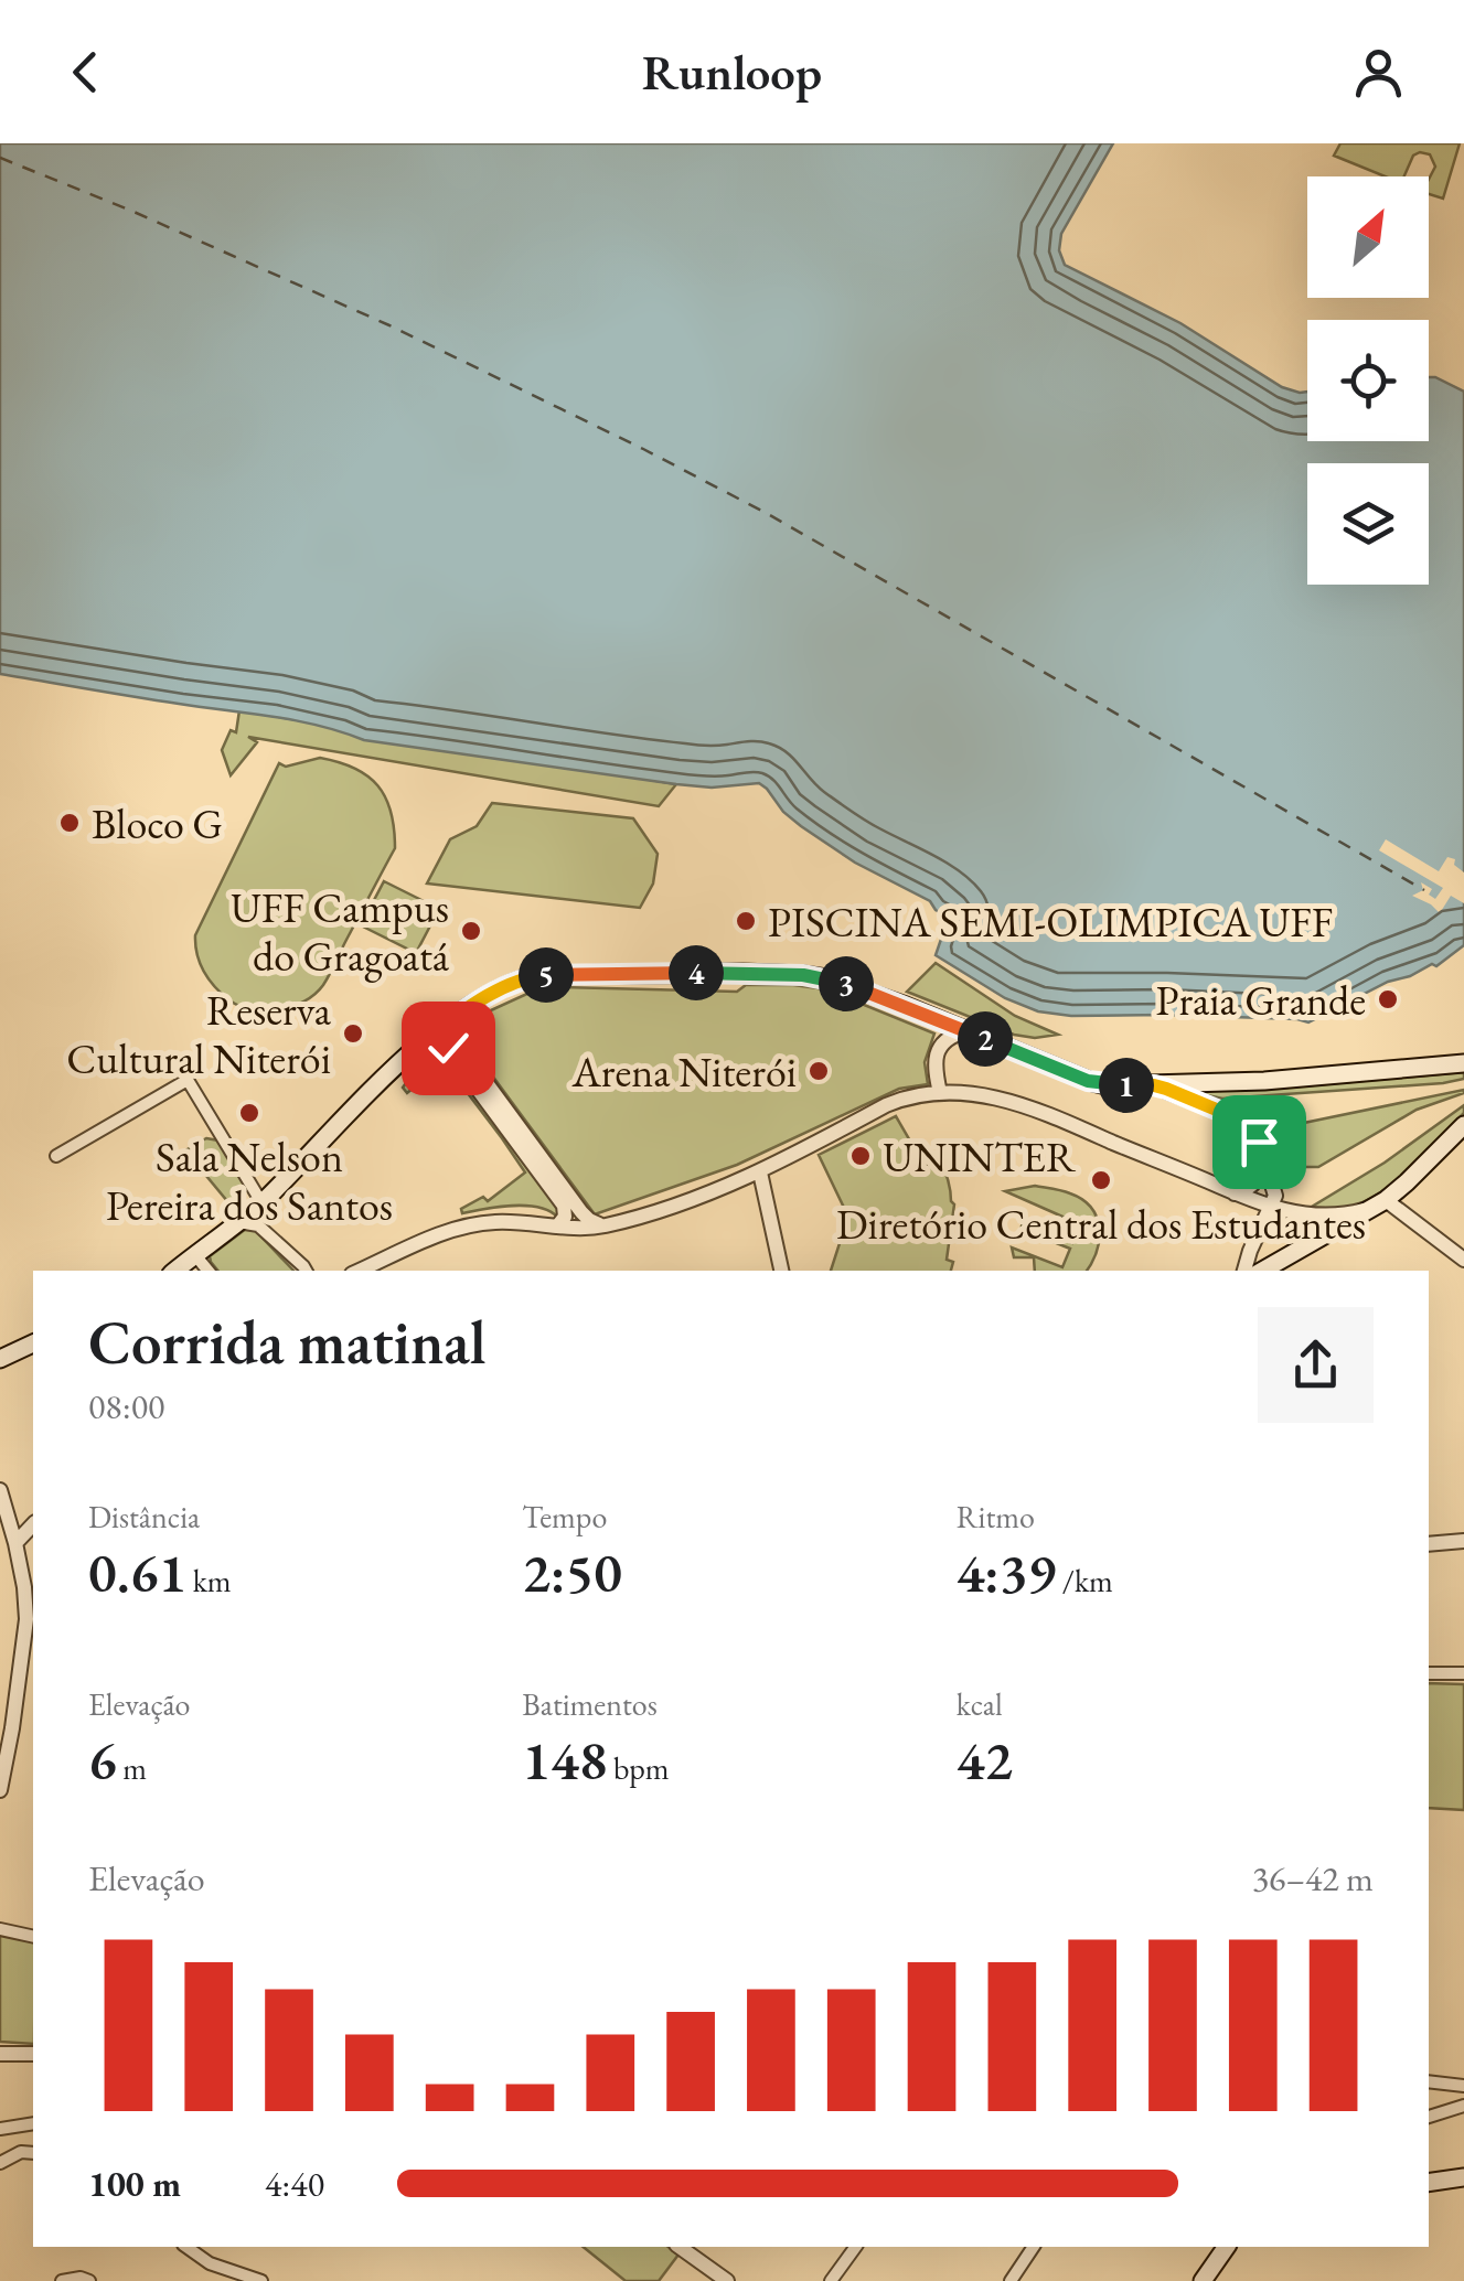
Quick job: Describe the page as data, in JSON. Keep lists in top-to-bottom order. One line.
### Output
{"places":["Bloco G","PISCINA SEMI-OLIMPICA UFF","UFF Campus do Gragoatá","Praia Grande","Reserva Cultural Niterói","Arena Niterói","Sala Nelson Pereira dos Santos","UNINTER","Diretório Central dos Estudantes"],"north":"top right","page":{"header":"Runloop","pins":["4","5","3","2","1"],"heading":["Corrida matinal","08:00"],"stats":[["Distância","0.61 km"],["Tempo","2:50"],["Ritmo","4:39 /km"],["Elevação","6 m"],["Batimentos","148 bpm"],["kcal","42"]],"chart":["Elevação","36–42 m"],"list":[{"name":"100 m","note":"4:40"}]}}
